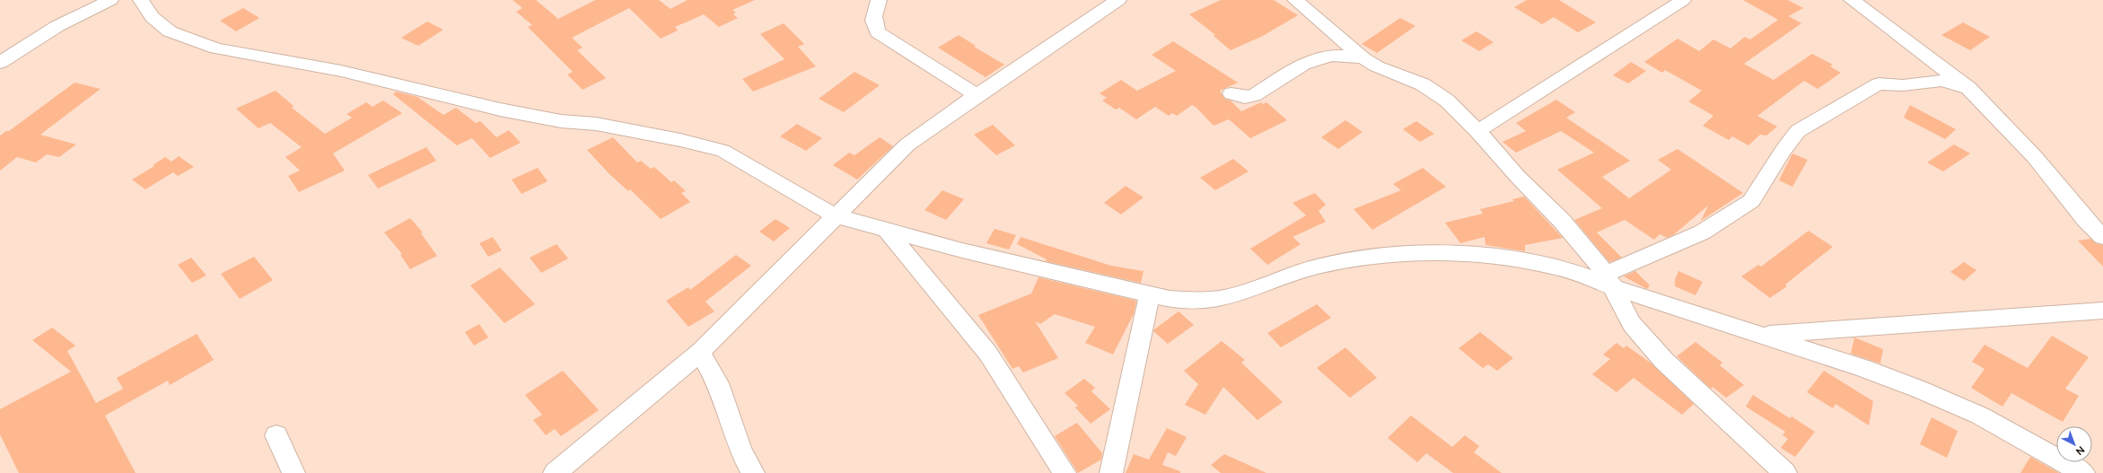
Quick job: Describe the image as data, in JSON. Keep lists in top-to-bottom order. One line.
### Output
{"north":"bottom right"}
